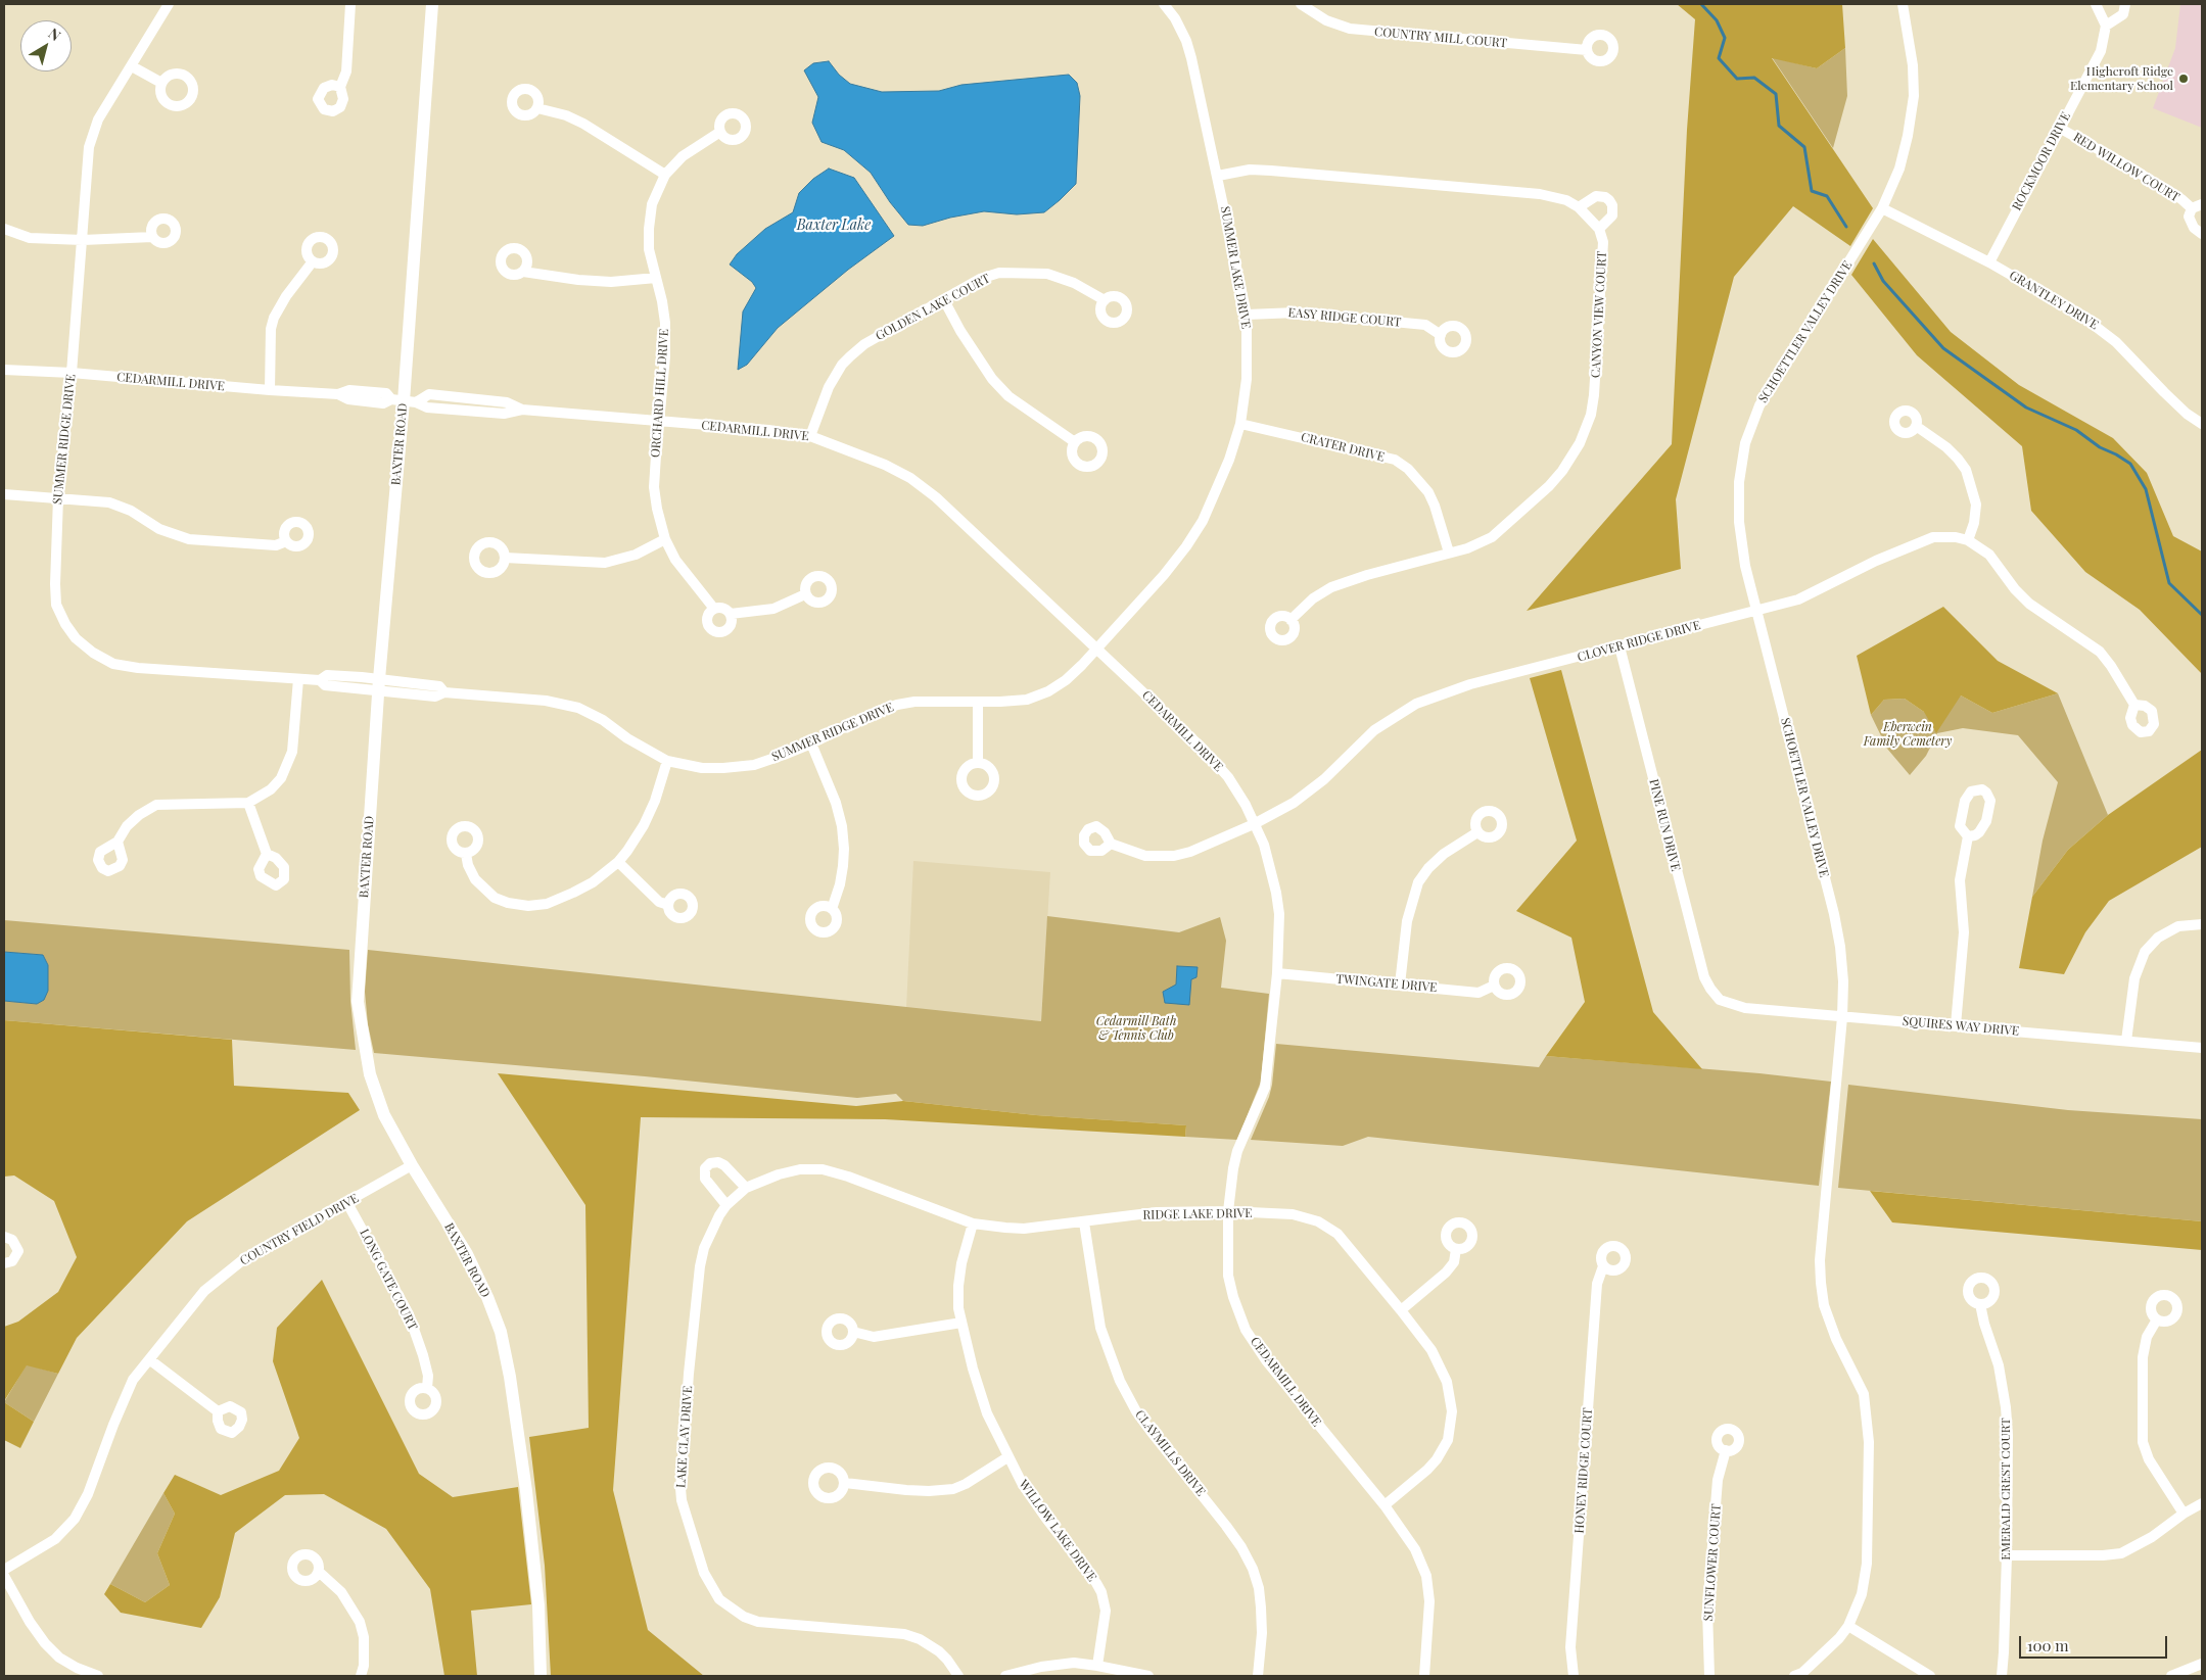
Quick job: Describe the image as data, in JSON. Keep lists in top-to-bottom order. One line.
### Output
{"streets":{"main road":["BAXTER ROAD"],"street":["COUNTRY MILL COURT","ROCKMOOR DRIVE","RED WILLOW COURT","SUMMER LAKE DRIVE","GRANTLEY DRIVE","GOLDEN LAKE COURT","CANYON VIEW COURT","EASY RIDGE COURT","SCHOETTLER VALLEY DRIVE","CEDARMILL DRIVE","ORCHARD HILL DRIVE","SUMMER RIDGE DRIVE","CRATER DRIVE","CLOVER RIDGE DRIVE","PINE RUN DRIVE","TWINGATE DRIVE","SQUIRES WAY DRIVE","RIDGE LAKE DRIVE","COUNTRY FIELD DRIVE","LONG GATE COURT","LAKE CLAY DRIVE","CLAYMILLS DRIVE","HONEY RIDGE COURT","EMERALD CREST COURT","WILLOW LAKE DRIVE","SUNFLOWER COURT"]},"crossings":[["ROCKMOOR DRIVE","RED WILLOW COURT"],["ROCKMOOR DRIVE","GRANTLEY DRIVE"],["SUMMER LAKE DRIVE","EASY RIDGE COURT"],["SUMMER LAKE DRIVE","CEDARMILL DRIVE"],["SUMMER LAKE DRIVE","SUMMER RIDGE DRIVE"],["SUMMER LAKE DRIVE","CRATER DRIVE"],["GRANTLEY DRIVE","SCHOETTLER VALLEY DRIVE"],["GOLDEN LAKE COURT","CEDARMILL DRIVE"],["CANYON VIEW COURT","CRATER DRIVE"],["SCHOETTLER VALLEY DRIVE","CLOVER RIDGE DRIVE"],["SCHOETTLER VALLEY DRIVE","SQUIRES WAY DRIVE"],["CEDARMILL DRIVE","ORCHARD HILL DRIVE"],["CEDARMILL DRIVE","SUMMER RIDGE DRIVE"],["CEDARMILL DRIVE","BAXTER ROAD"],["CEDARMILL DRIVE","CLOVER RIDGE DRIVE"],["CEDARMILL DRIVE","TWINGATE DRIVE"],["CEDARMILL DRIVE","RIDGE LAKE DRIVE"],["SUMMER RIDGE DRIVE","BAXTER ROAD"],["BAXTER ROAD","COUNTRY FIELD DRIVE"],["CLOVER RIDGE DRIVE","PINE RUN DRIVE"],["PINE RUN DRIVE","SQUIRES WAY DRIVE"],["RIDGE LAKE DRIVE","LAKE CLAY DRIVE"],["RIDGE LAKE DRIVE","CLAYMILLS DRIVE"],["RIDGE LAKE DRIVE","WILLOW LAKE DRIVE"],["COUNTRY FIELD DRIVE","LONG GATE COURT"]],"water":["Baxter Lake"],"parks":["Eberwein Family Cemetery","Cedarmill Bath & Tennis Club"],"places":["Highcroft Ridge Elementary School"],"scale_bar":"100 m","north":"top right"}
